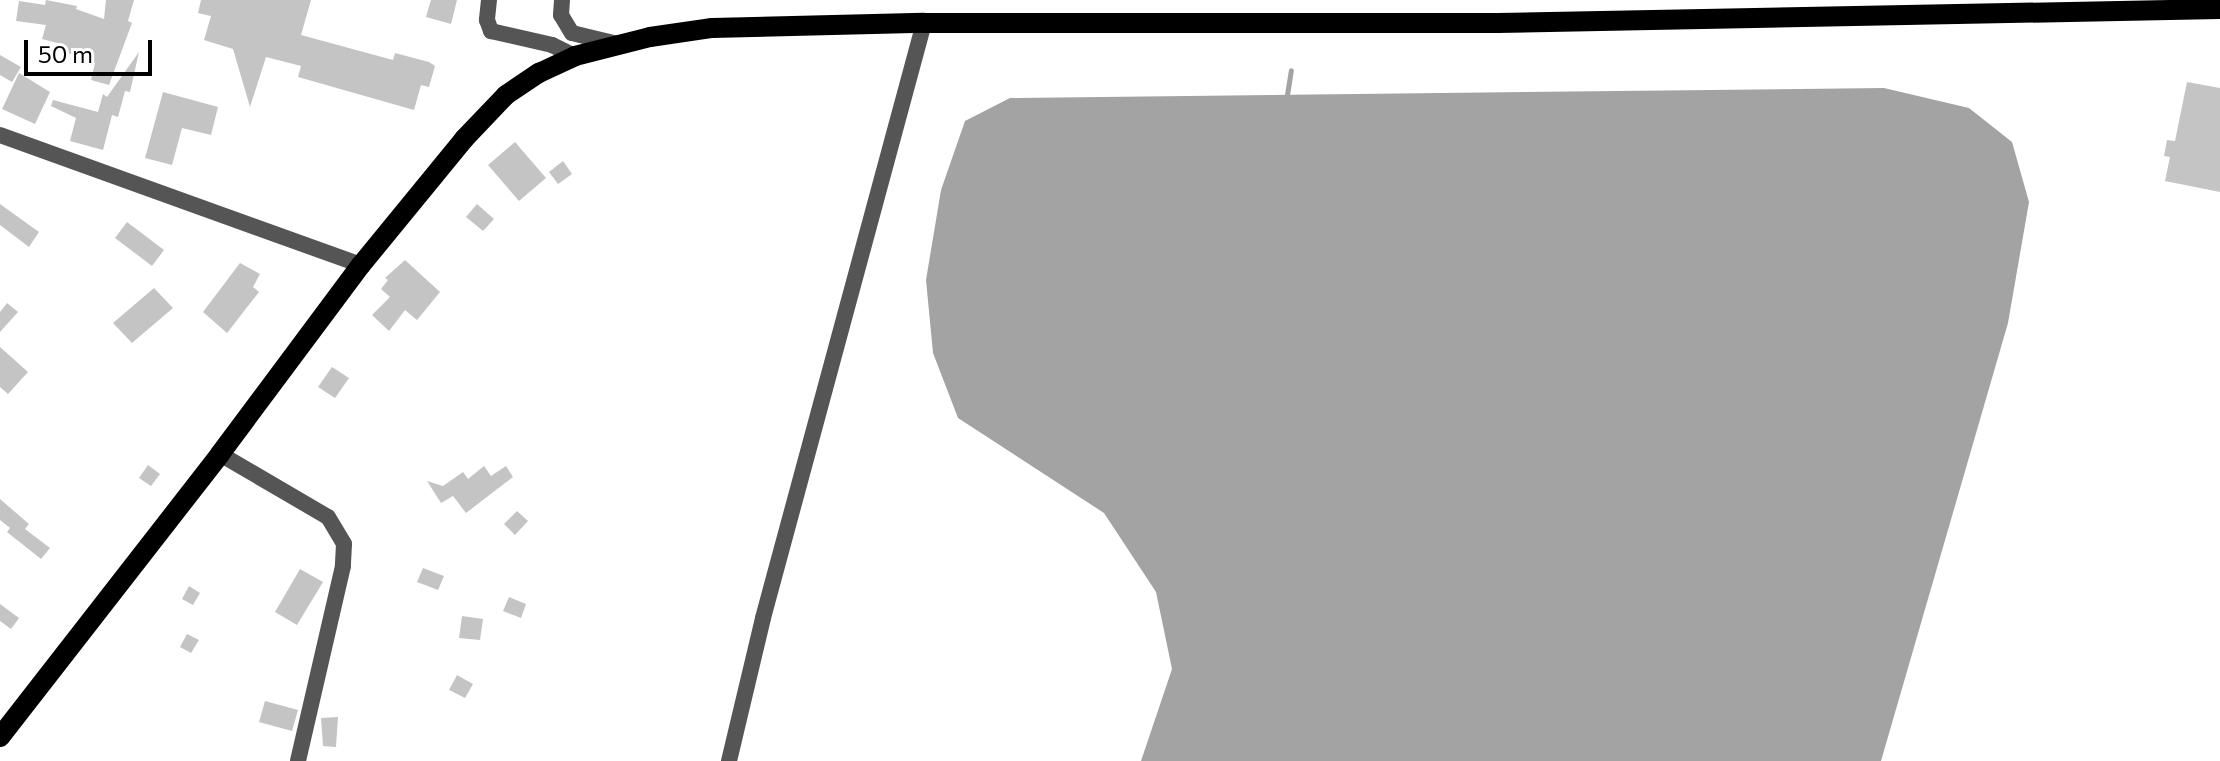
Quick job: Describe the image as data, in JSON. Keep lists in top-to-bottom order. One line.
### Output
{"scale_bar":"50 m"}
